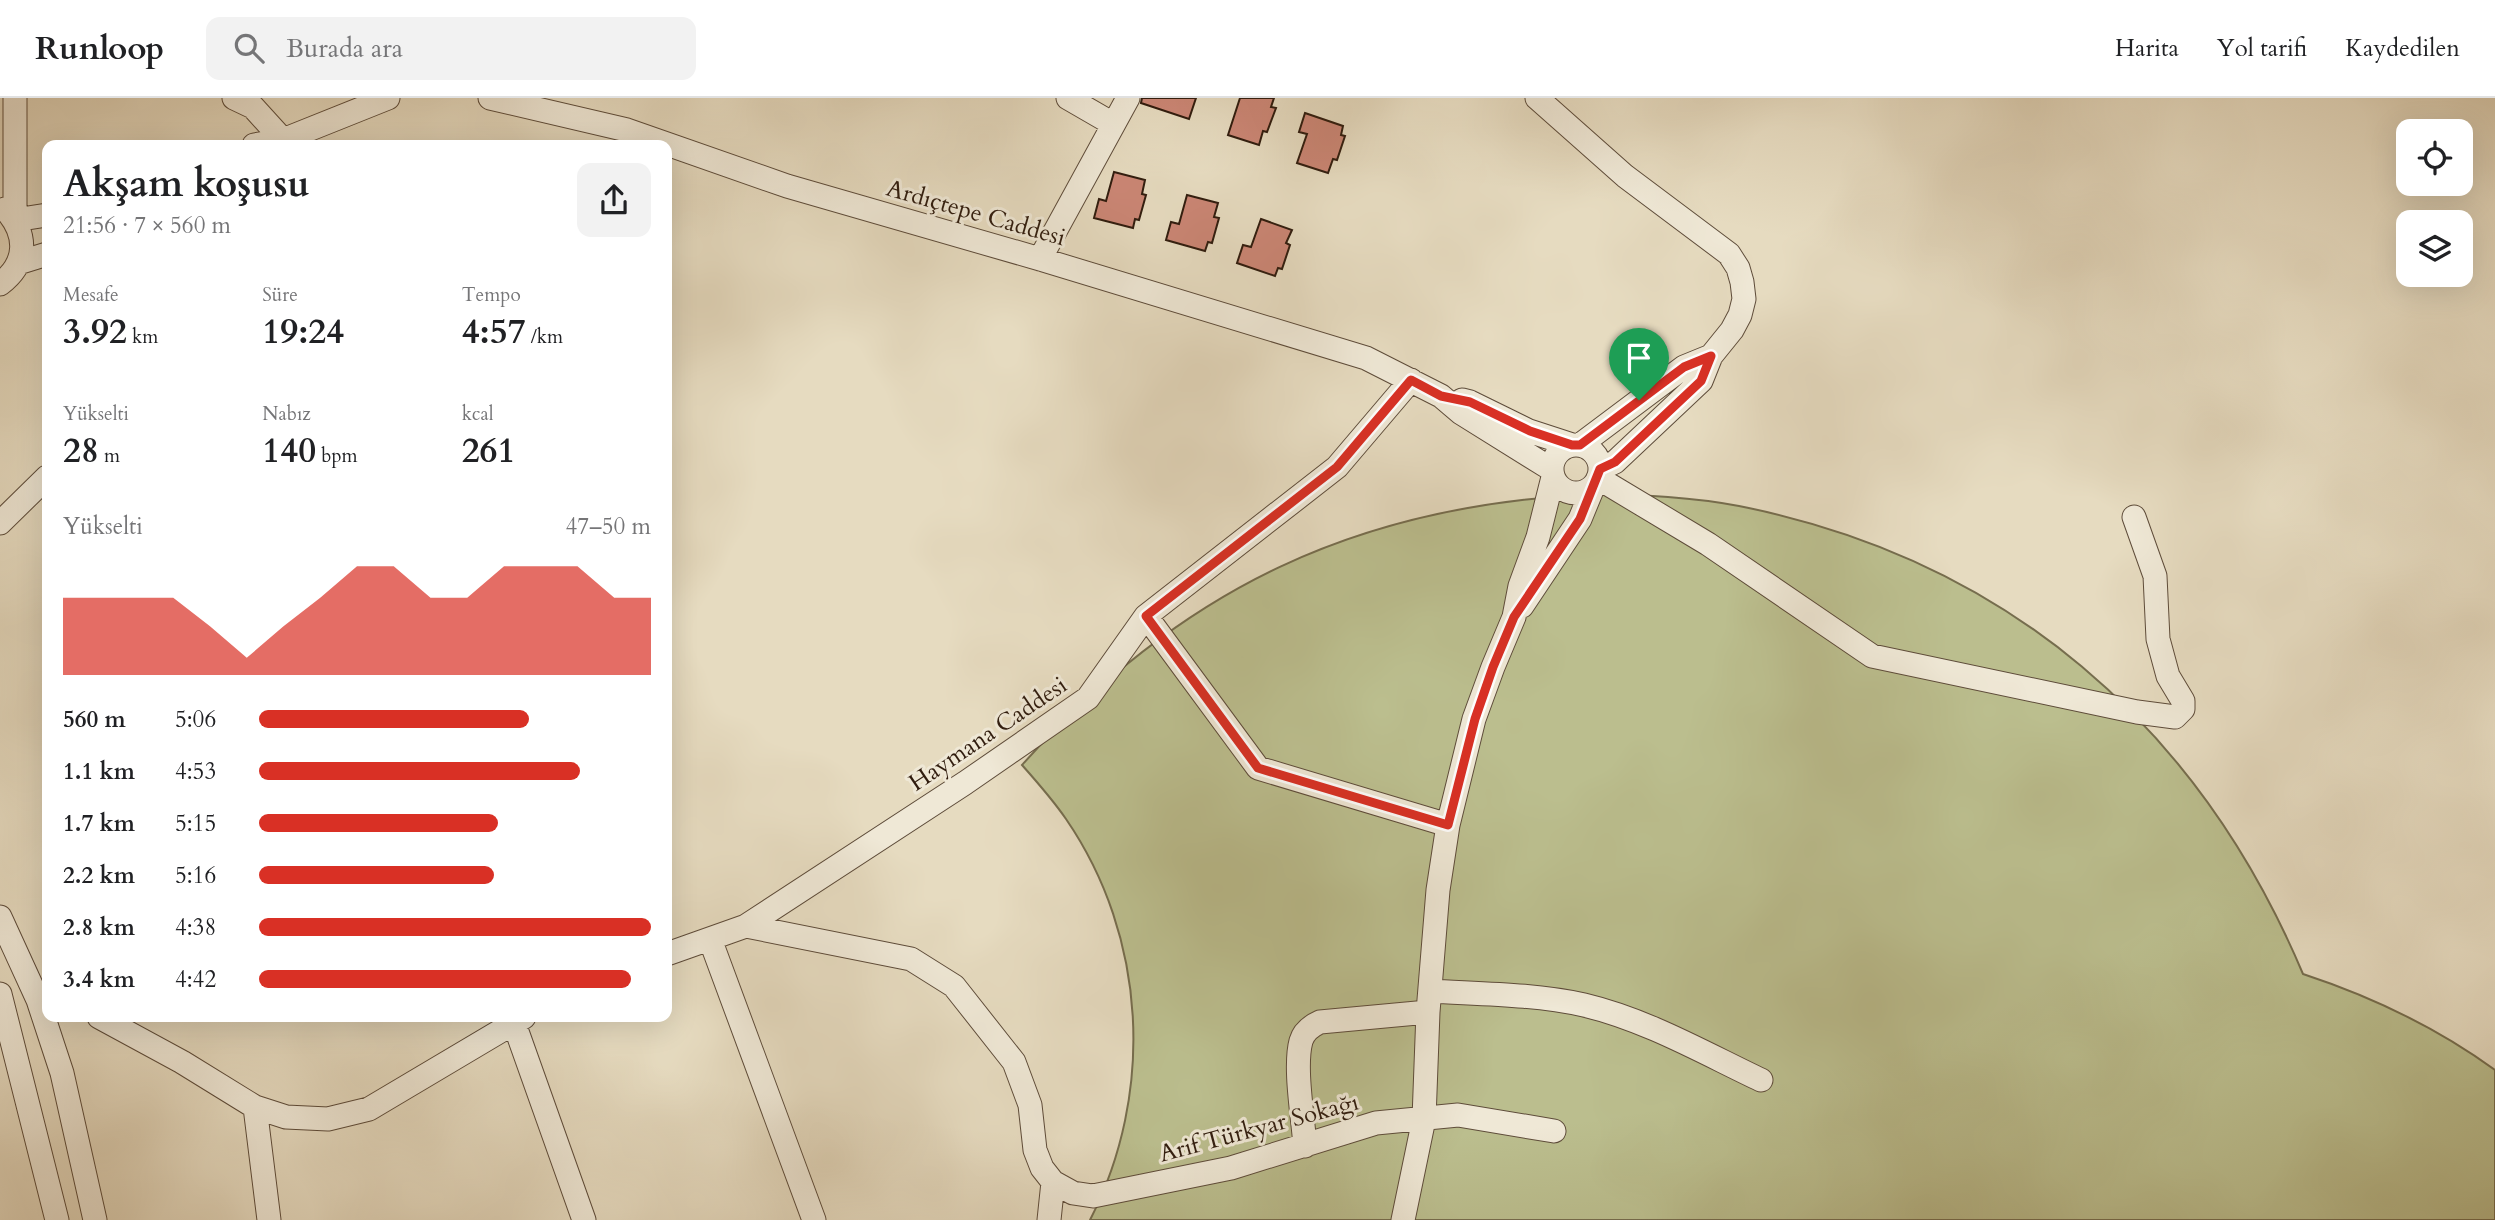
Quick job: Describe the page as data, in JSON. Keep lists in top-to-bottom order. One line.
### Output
{"streets":{"street":["Ardıçtepe Caddesi","Haymana Caddesi","Arif Türkyar Sokağı"]},"crossings":[["Ardıçtepe Caddesi","Haymana Caddesi"]],"page":{"header":"Runloop","search":"Burada ara","nav":["Harita","Yol tarifi","Kaydedilen"],"heading":["Akşam koşusu","21:56 · 7 × 560 m"],"stats":[["Mesafe","3.92 km"],["Süre","19:24"],["Tempo","4:57 /km"],["Yükselti","28 m"],["Nabız","140 bpm"],["kcal","261"]],"chart":["Yükselti","47–50 m"],"list":[{"name":"560 m","note":"5:06"},{"name":"1.1 km","note":"4:53"},{"name":"1.7 km","note":"5:15"},{"name":"2.2 km","note":"5:16"},{"name":"2.8 km","note":"4:38"},{"name":"3.4 km","note":"4:42"}]}}
